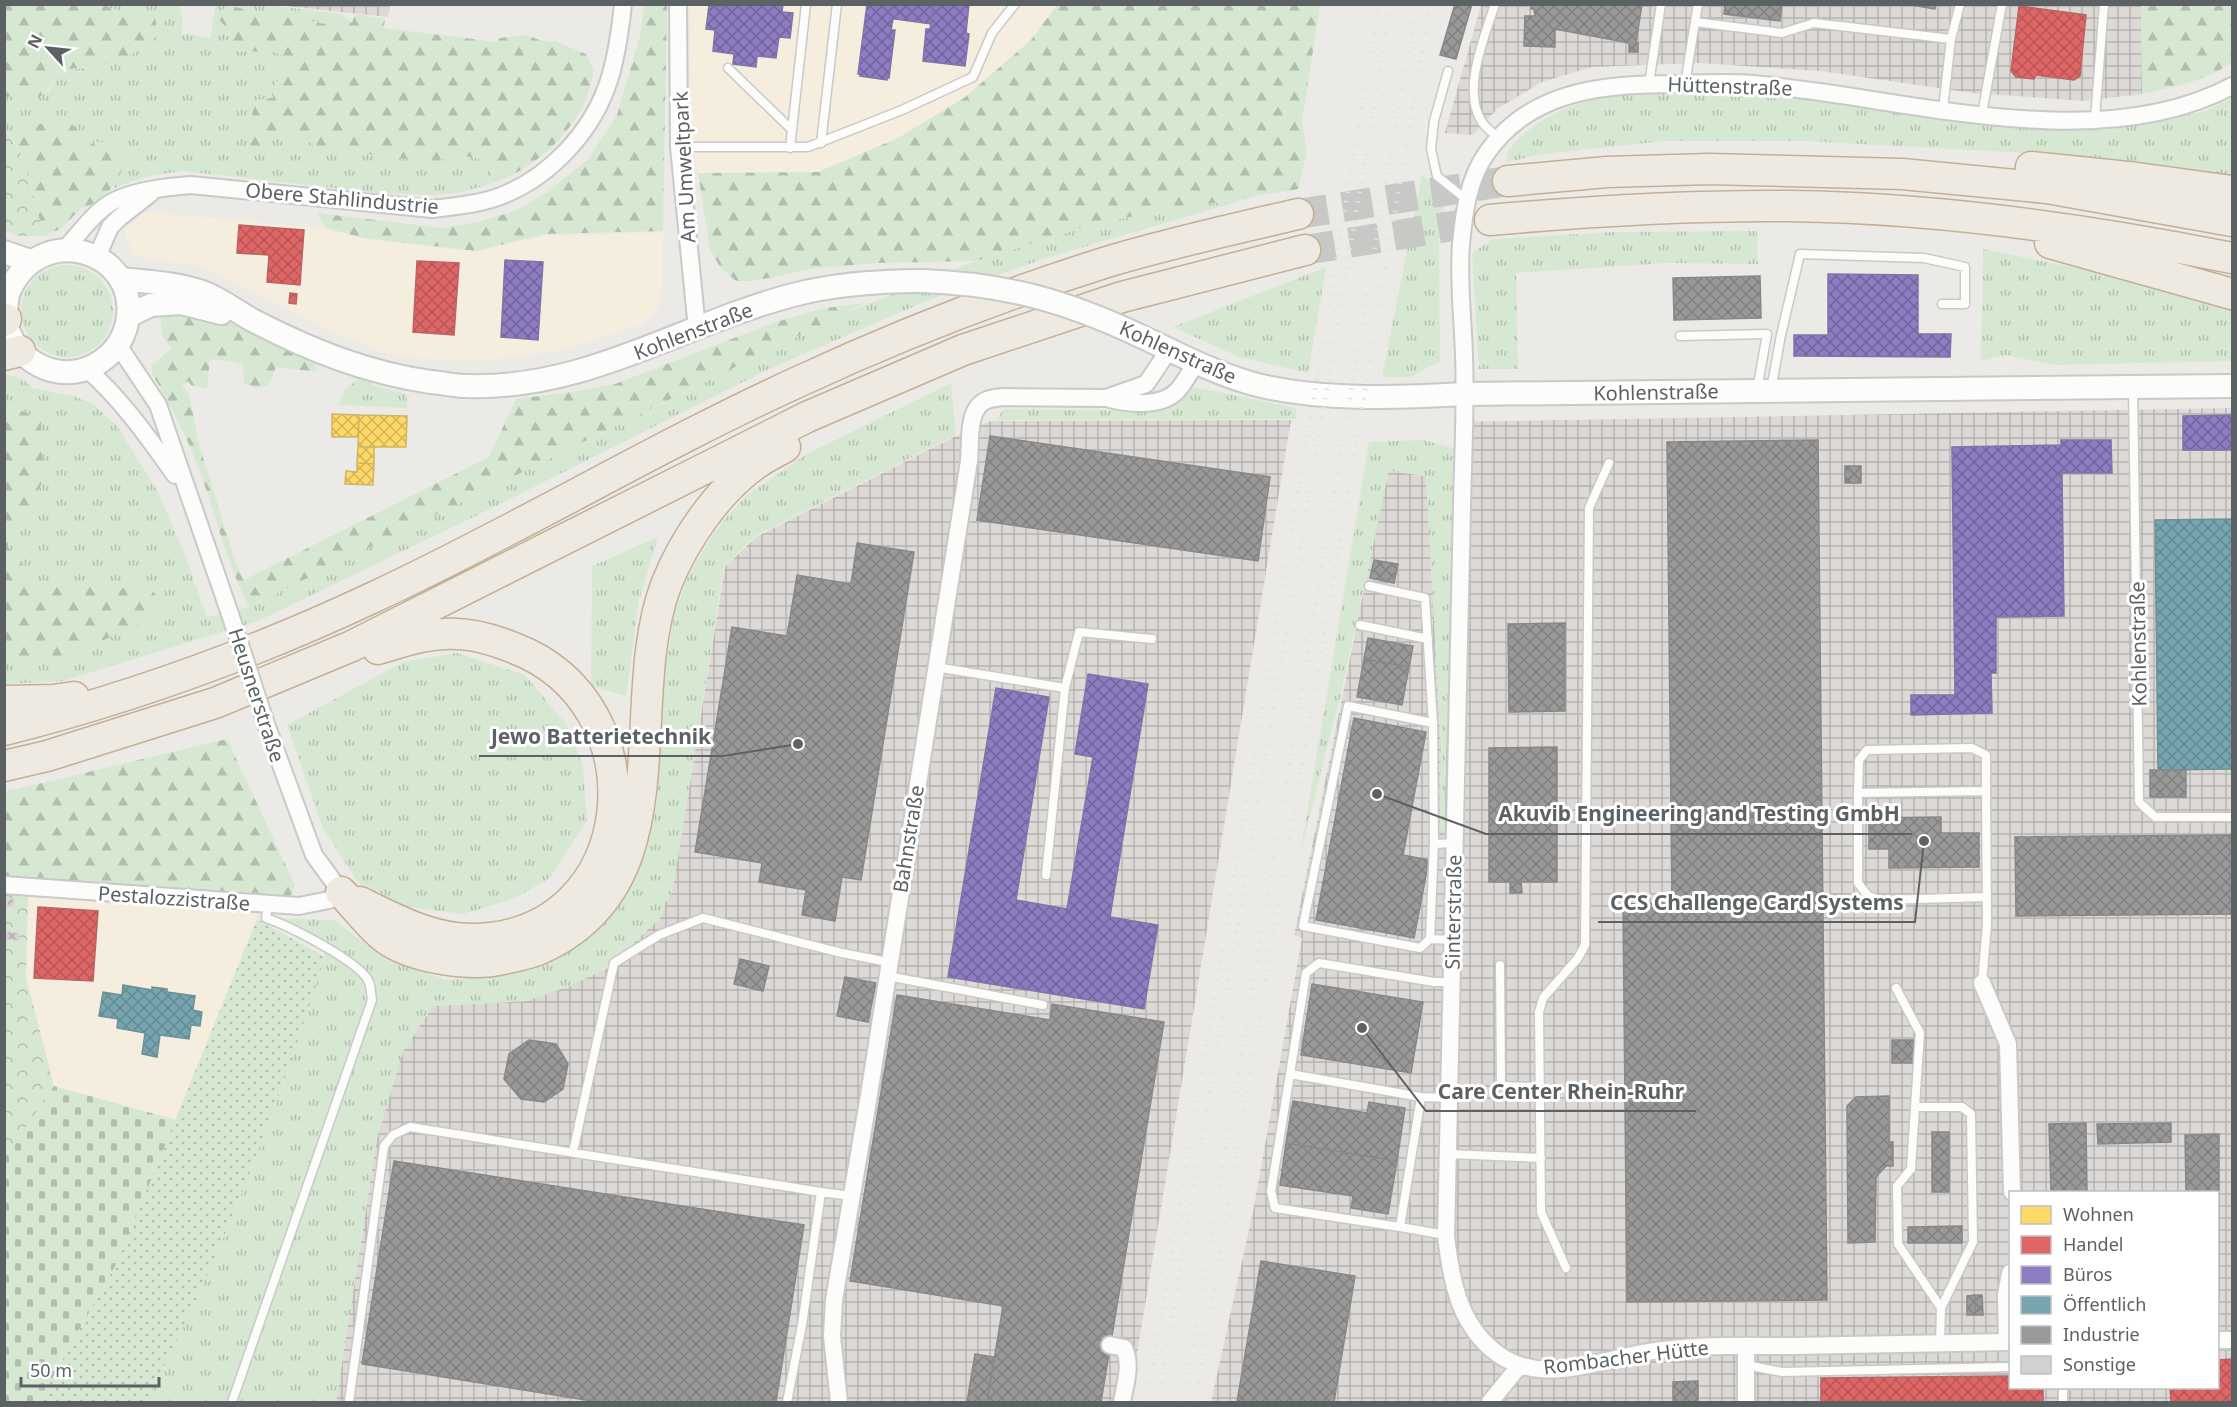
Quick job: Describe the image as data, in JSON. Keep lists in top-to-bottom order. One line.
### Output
{"streets":{"street":["Hüttenstraße","Am Umweltpark","Obere Stahlindustrie","Kohlenstraße","Heusnerstraße","Bahnstraße","Pestalozzistraße","Sinterstraße","Rombacher Hütte"]},"crossings":[["Hüttenstraße","Kohlenstraße"],["Hüttenstraße","Sinterstraße"],["Am Umweltpark","Kohlenstraße"],["Obere Stahlindustrie","Kohlenstraße"],["Obere Stahlindustrie","Heusnerstraße"],["Kohlenstraße","Heusnerstraße"],["Kohlenstraße","Bahnstraße"],["Kohlenstraße","Sinterstraße"],["Heusnerstraße","Pestalozzistraße"],["Sinterstraße","Rombacher Hütte"]],"places":["Jewo Batterietechnik","Akuvib Engineering and Testing GmbH","CCS Challenge Card Systems","Care Center Rhein-Ruhr"],"legend":["Wohnen","Handel","Büros","Öffentlich","Industrie","Sonstige"],"scale_bar":"50 m","north":"top left"}
